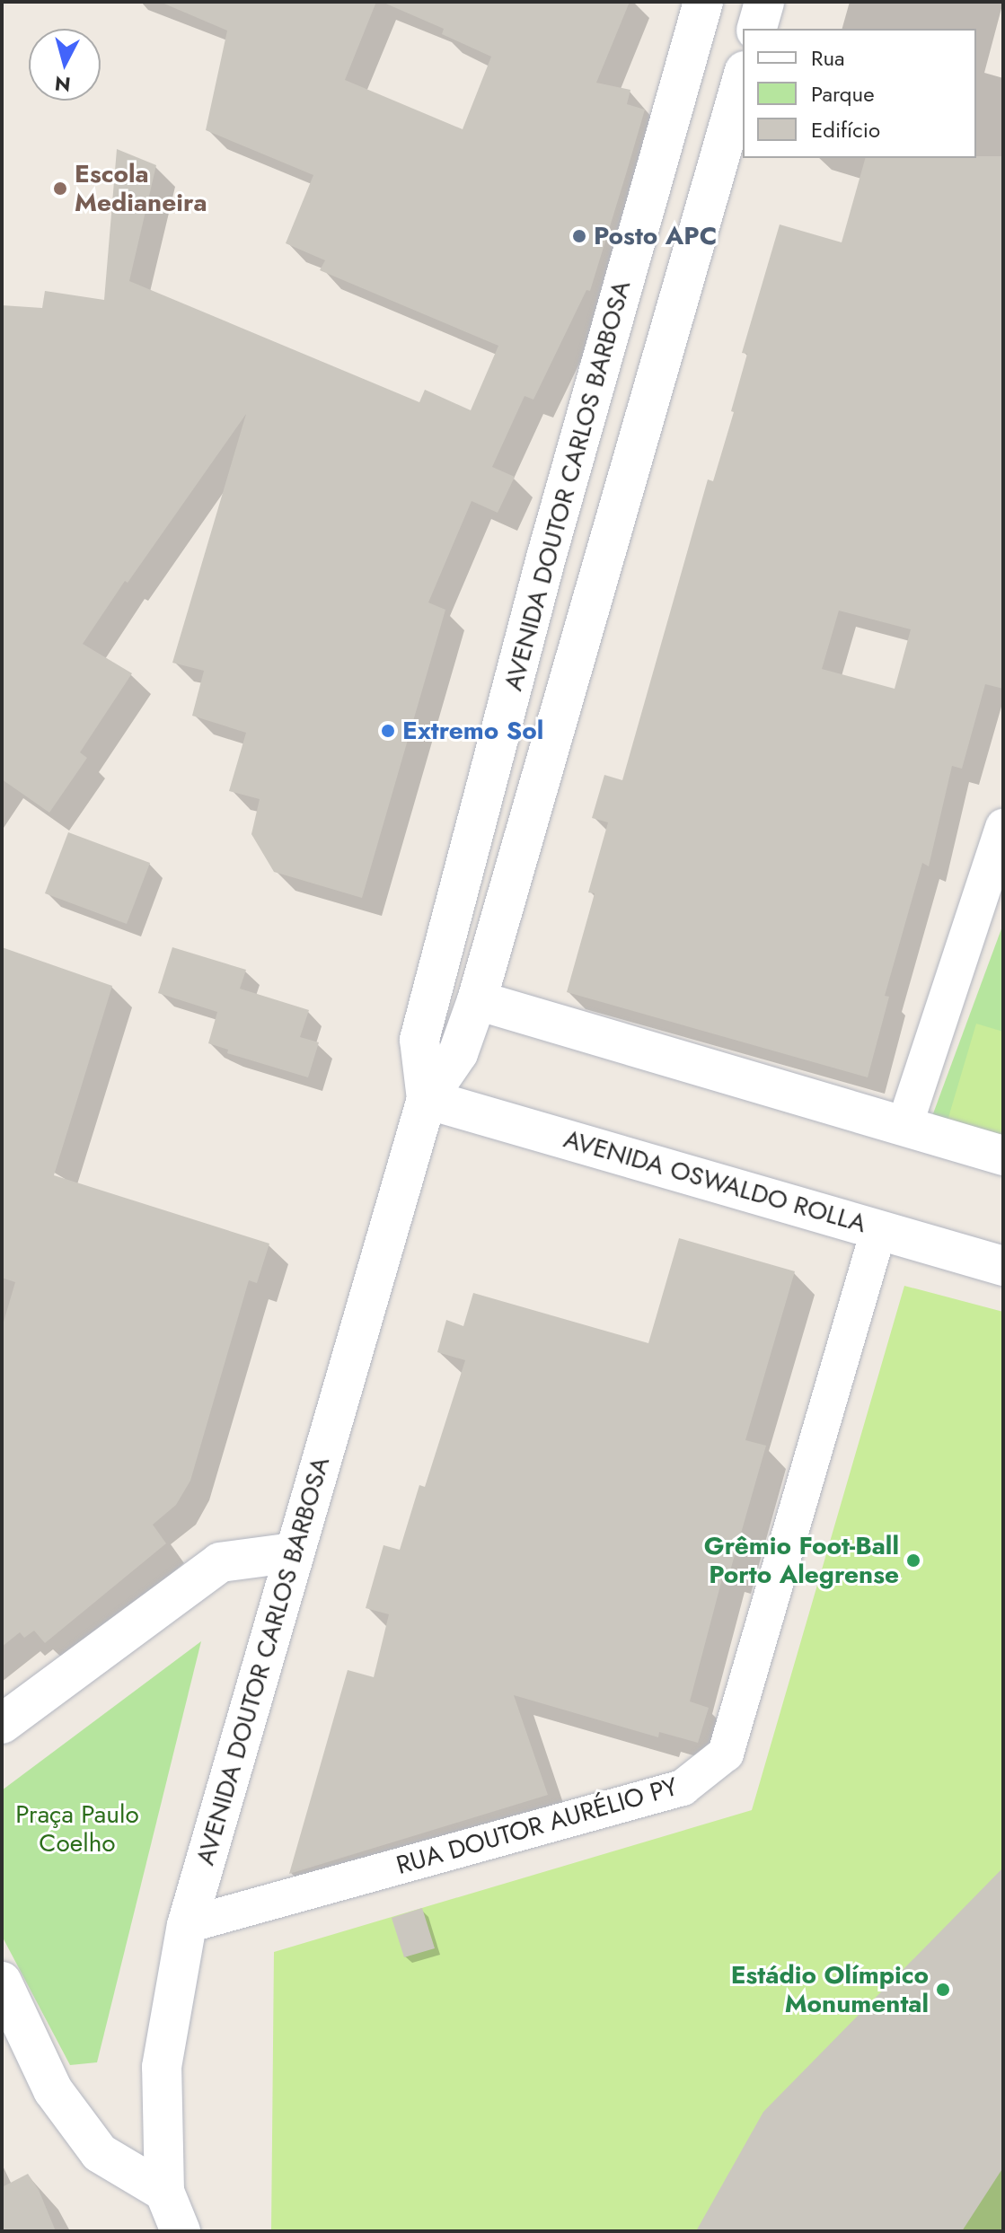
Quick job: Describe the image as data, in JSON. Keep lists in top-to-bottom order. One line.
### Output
{"streets":{"street":["AVENIDA DOUTOR CARLOS BARBOSA","AVENIDA OSWALDO ROLLA","RUA DOUTOR AURÉLIO PY"]},"crossings":[["AVENIDA DOUTOR CARLOS BARBOSA","AVENIDA OSWALDO ROLLA"],["AVENIDA DOUTOR CARLOS BARBOSA","RUA DOUTOR AURÉLIO PY"],["AVENIDA OSWALDO ROLLA","RUA DOUTOR AURÉLIO PY"]],"parks":["Praça Paulo Coelho"],"places":["Escola Medianeira","Posto APC","Extremo Sol","Grêmio Foot-Ball Porto Alegrense","Estádio Olímpico Monumental"],"legend":["Rua","Parque","Edifício"],"north":"bottom"}
